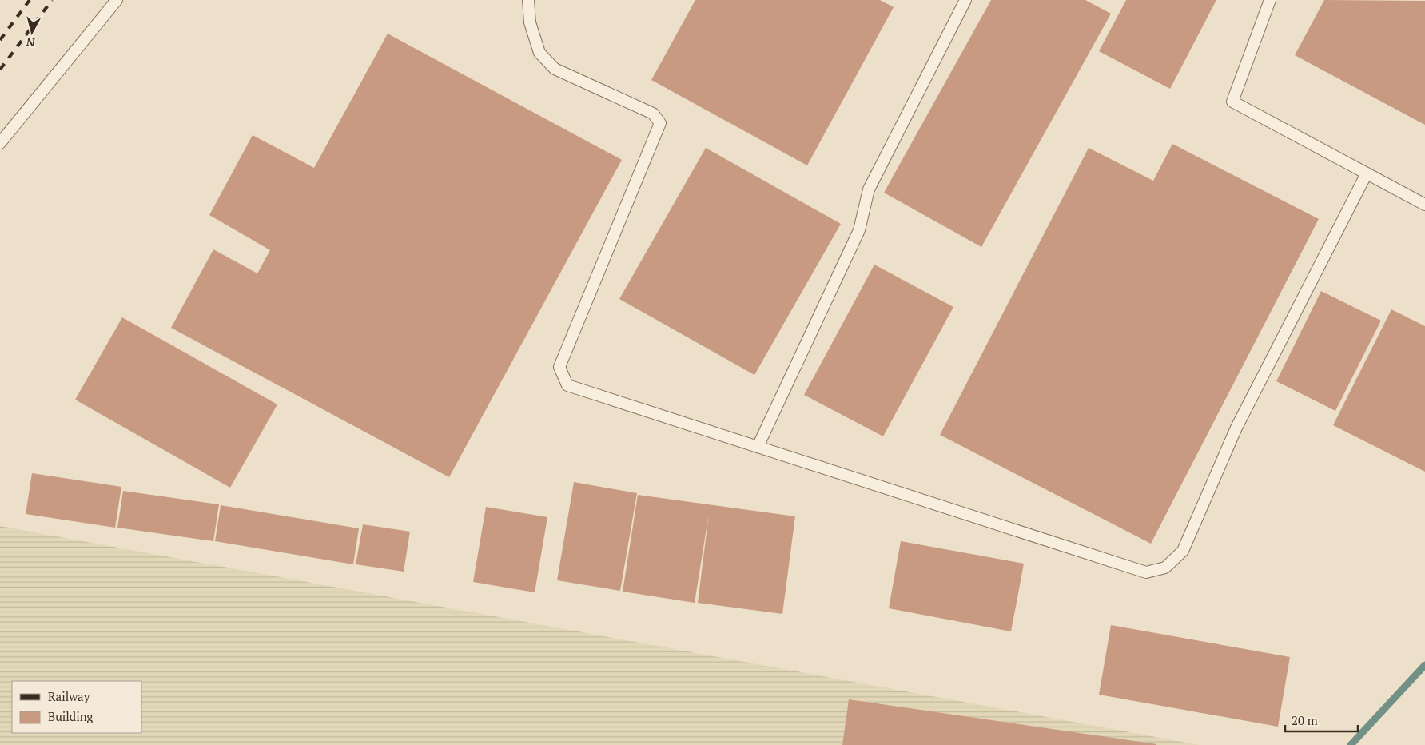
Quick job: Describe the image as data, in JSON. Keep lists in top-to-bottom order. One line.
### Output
{"legend":["Railway","Building"],"scale_bar":"20 m","north":"bottom"}
